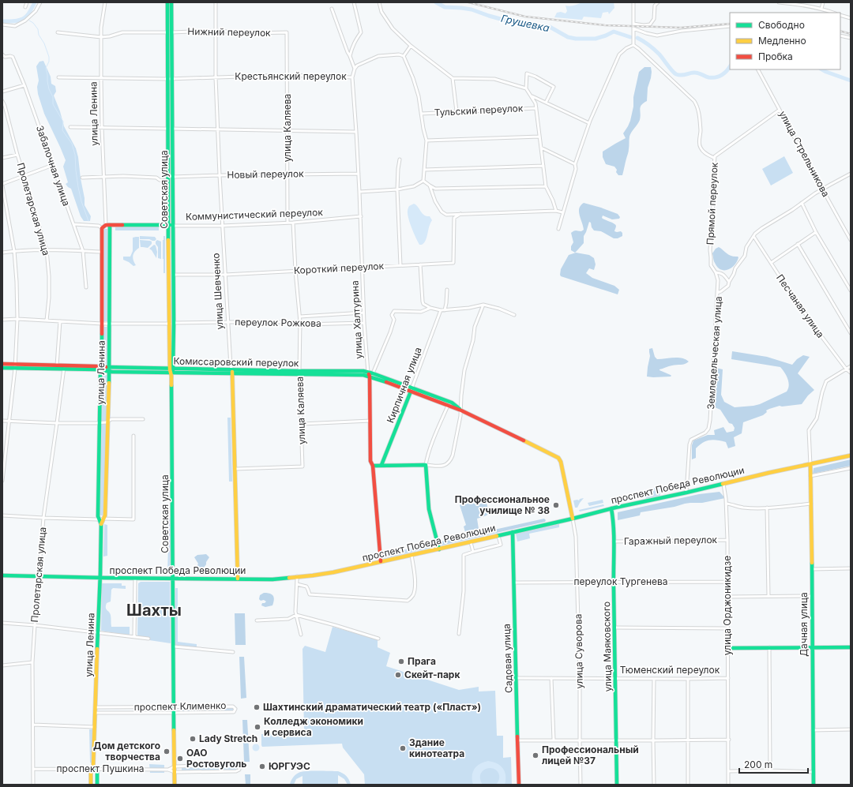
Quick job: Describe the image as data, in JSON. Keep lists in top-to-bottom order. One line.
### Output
{"streets":{"main road":["улица Ленина","Советская улица","Коммунистический переулок","улица Шевченко","улица Халтурина","Комиссаровский переулок","Кирпичная улица","проспект Победа Революции","Дачная улица","улица Маяковского","Садовая улица"],"street":["Нижний переулок","Крестьянский переулок","Тульский переулок","улица Каляева","улица Стрельникова","Забалочная улица","Новый переулок","Прямой переулок","Пролетарская улица","Короткий переулок","Песчаная улица","переулок Рожкова","Земледельческая улица","Гаражный переулок","переулок Тургенева","улица Орджоникидзе","улица Суворова","Тюменский переулок","проспект Клименко","проспект Пушкина"]},"crossings":[["Нижний переулок","улица Ленина"],["Нижний переулок","улица Каляева"],["Нижний переулок","Советская улица"],["Нижний переулок","улица Шевченко"],["Крестьянский переулок","улица Ленина"],["Крестьянский переулок","улица Каляева"],["Крестьянский переулок","Советская улица"],["Крестьянский переулок","улица Шевченко"],["Крестьянский переулок","улица Халтурина"],["улица Ленина","Коммунистический переулок"],["улица Ленина","переулок Рожкова"],["улица Ленина","Комиссаровский переулок"],["улица Ленина","проспект Победа Революции"],["улица Ленина","проспект Клименко"],["улица Ленина","проспект Пушкина"],["улица Каляева","Новый переулок"],["улица Каляева","Коммунистический переулок"],["улица Каляева","Короткий переулок"],["улица Каляева","улица Шевченко"],["улица Каляева","переулок Рожкова"],["улица Каляева","Комиссаровский переулок"],["улица Стрельникова","Прямой переулок"],["улица Стрельникова","Земледельческая улица"],["Новый переулок","Советская улица"],["Новый переулок","улица Шевченко"],["Новый переулок","улица Халтурина"],["Советская улица","Коммунистический переулок"],["Советская улица","Короткий переулок"],["Советская улица","переулок Рожкова"],["Советская улица","Комиссаровский переулок"],["Советская улица","проспект Победа Революции"],["Советская улица","проспект Клименко"],["Советская улица","проспект Пушкина"],["Прямой переулок","Земледельческая улица"],["Пролетарская улица","переулок Рожкова"],["Пролетарская улица","Комиссаровский переулок"],["Пролетарская улица","проспект Победа Революции"],["Пролетарская улица","проспект Пушкина"],["Коммунистический переулок","улица Шевченко"],["Коммунистический переулок","улица Халтурина"],["Короткий переулок","улица Шевченко"],["Короткий переулок","улица Халтурина"],["улица Шевченко","переулок Рожкова"],["улица Шевченко","Комиссаровский переулок"],["улица Шевченко","проспект Победа Революции"],["Песчаная улица","Земледельческая улица"],["улица Халтурина","переулок Рожкова"],["улица Халтурина","Комиссаровский переулок"],["улица Халтурина","проспект Победа Революции"],["Земледельческая улица","проспект Победа Революции"],["Комиссаровский переулок","Кирпичная улица"],["Комиссаровский переулок","проспект Победа Революции"],["Комиссаровский переулок","улица Суворова"],["проспект Победа Революции","улица Орджоникидзе"],["проспект Победа Революции","Дачная улица"],["проспект Победа Революции","улица Маяковского"],["проспект Победа Революции","улица Суворова"],["проспект Победа Революции","Садовая улица"],["Гаражный переулок","улица Орджоникидзе"],["Гаражный переулок","улица Маяковского"],["переулок Тургенева","улица Орджоникидзе"],["переулок Тургенева","улица Маяковского"],["переулок Тургенева","улица Суворова"],["переулок Тургенева","Садовая улица"],["улица Орджоникидзе","Тюменский переулок"],["улица Маяковского","Тюменский переулок"],["улица Суворова","Тюменский переулок"],["Садовая улица","Тюменский переулок"]],"districts":["Шахты"],"water":["Грушевка"],"places":["Профессиональное училище № 38","Прага","Скейт-парк","Шахтинский драматический театр («Пласт»)","Колледж экономики и сервиса","Lady Stretch","Здание кинотеатра","Дом детского творчества","Профессиональный лицей №37","ОАО Ростовуголь","ЮРГУЭС"],"legend":["Свободно","Медленно","Пробка"],"scale_bar":"200 m"}
